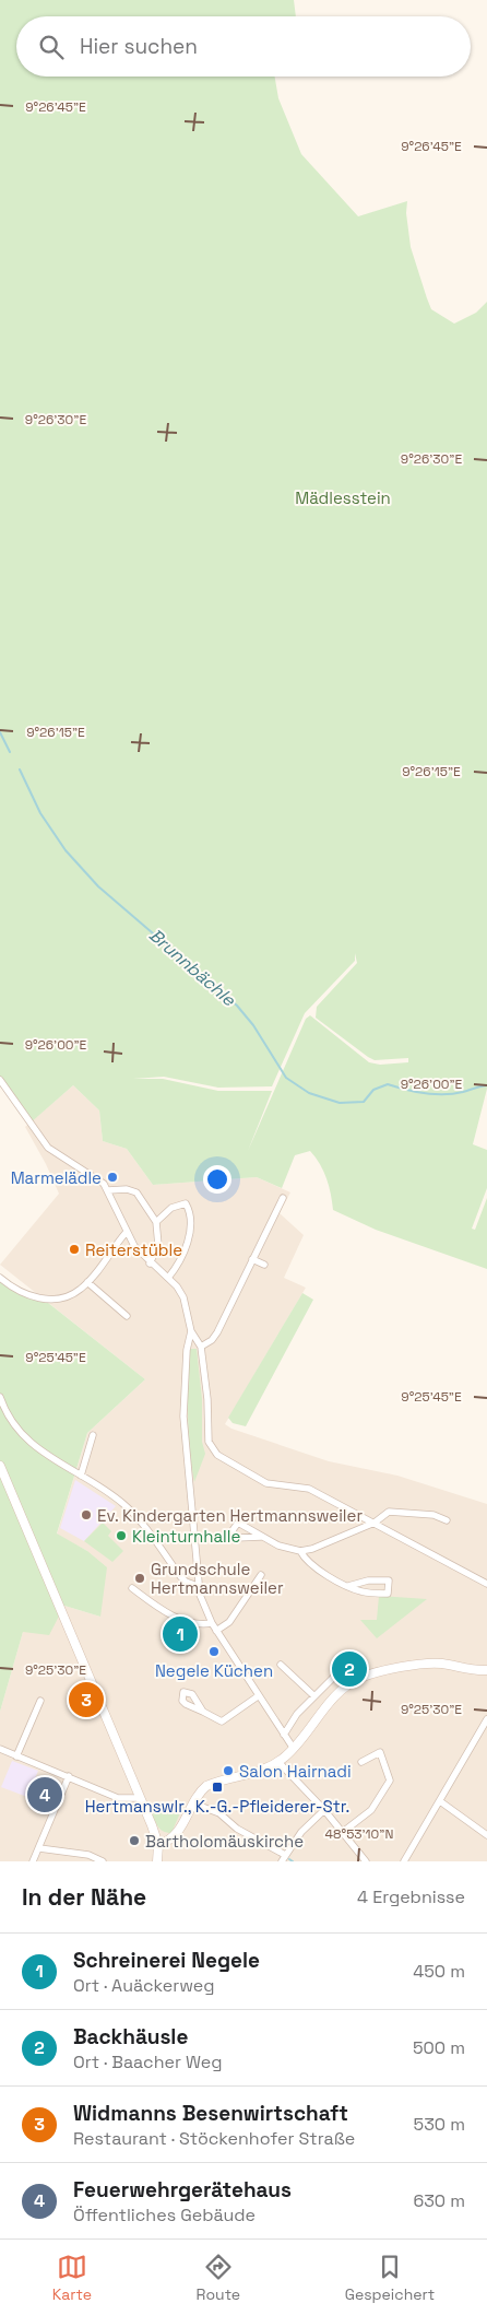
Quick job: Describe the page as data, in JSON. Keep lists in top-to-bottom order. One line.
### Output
{"water":["Brunnbächle"],"parks":["Mädlesstein"],"places":{"other":["Marmelädle","Reiterstüble","Ev. Kindergarten Hertmannsweiler","Kleinturnhalle","Grundschule Hertmannsweiler","Negele Küchen","Salon Hairnadi","Bartholomäuskirche"],"transit":["Hertmanswlr., K.-G.-Pfleiderer-Str."]},"page":{"search":"Hier suchen","pins":["1","2","3","4"],"heading":["In der Nähe","4 Ergebnisse"],"list":[{"mark":"1","name":"Schreinerei Negele","note":"Ort · Auäckerweg","value":"450 m"},{"mark":"2","name":"Backhäusle","note":"Ort · Baacher Weg","value":"500 m"},{"mark":"3","name":"Widmanns Besenwirtschaft","note":"Restaurant · Stöckenhofer Straße","value":"530 m"},{"mark":"4","name":"Feuerwehrgerätehaus","note":"Öffentliches Gebäude","value":"630 m"}],"nav":["Karte","Route","Gespeichert"]},"coordinates":["9°26'45\"E","9°26'30\"E","9°26'15\"E","9°26'00\"E","9°25'45\"E","9°25'30\"E","48°53'10\"N"]}
